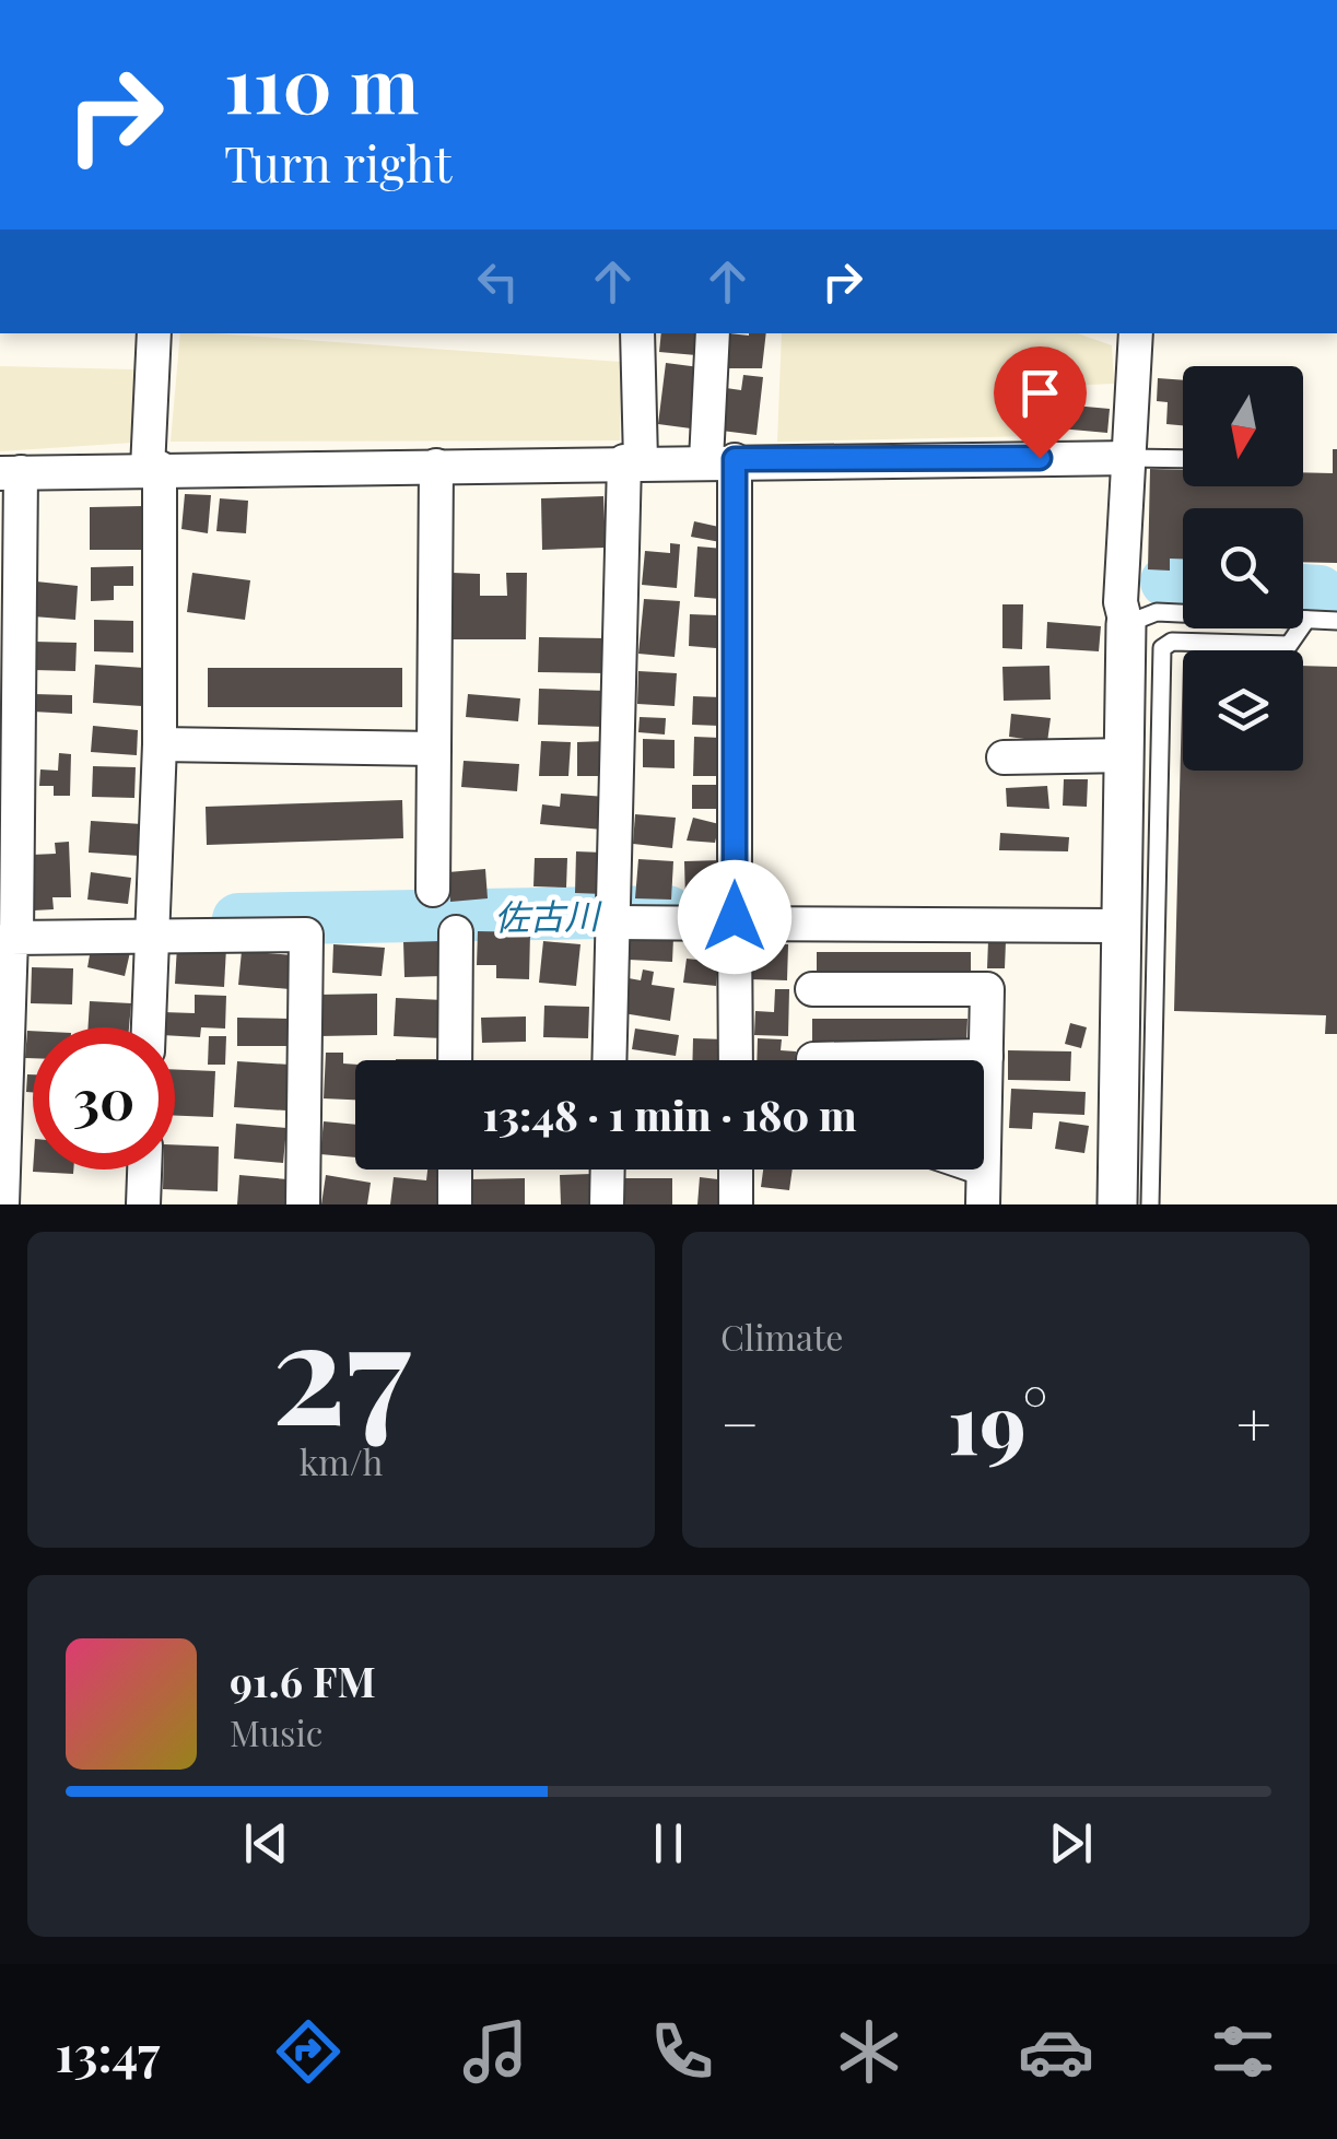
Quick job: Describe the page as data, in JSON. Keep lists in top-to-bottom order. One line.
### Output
{"water":["佐古川"],"north":"bottom","page":{"turn":["110 m","Turn right"],"limit":"30","trip":"13:48 · 1 min · 180 m","tile":[["27","km/h"],"Climate"],"heat":["−","19°","+"],"song":["91.6 FM","Music"],"tabs":"13:47"}}
